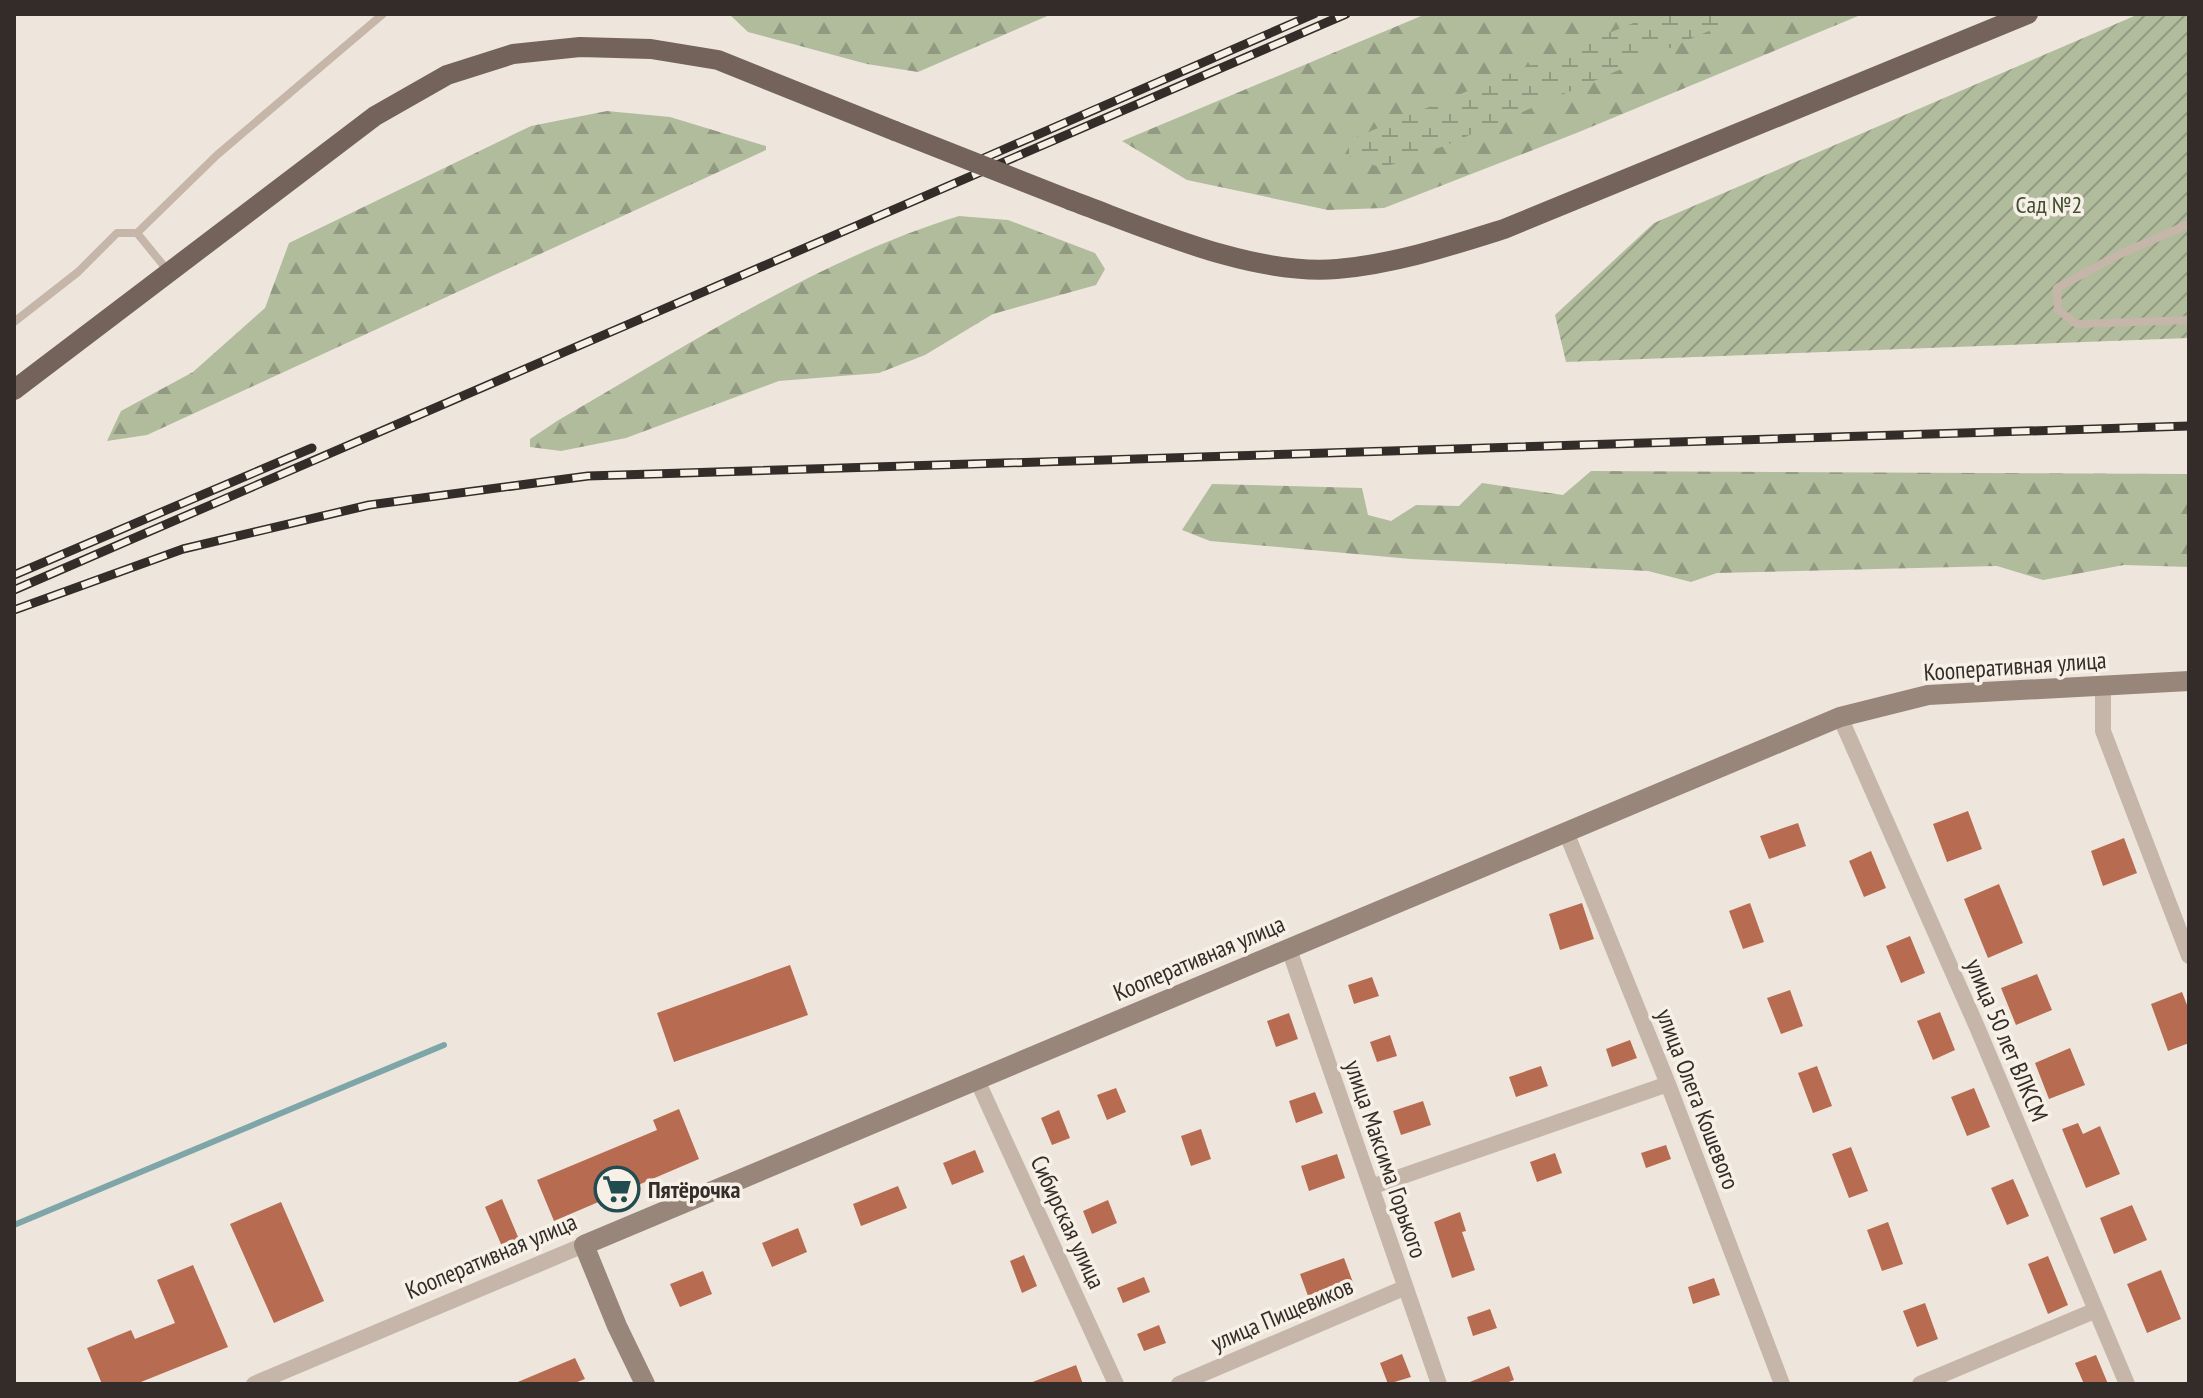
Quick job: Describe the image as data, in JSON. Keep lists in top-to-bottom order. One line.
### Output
{"streets":{"main road":["Кооперативная улица"],"street":["улица 50 лет ВЛКСМ","улица Олега Кошевого","улица Максима Горького","Сибирская улица","улица Пищевиков"]},"crossings":[["Кооперативная улица","улица 50 лет ВЛКСМ"],["Кооперативная улица","улица Олега Кошевого"],["Кооперативная улица","улица Максима Горького"],["Кооперативная улица","Сибирская улица"],["улица Максима Горького","улица Пищевиков"]],"parks":["Сад №2"],"places":{"supermarket":["Пятёрочка"]}}
